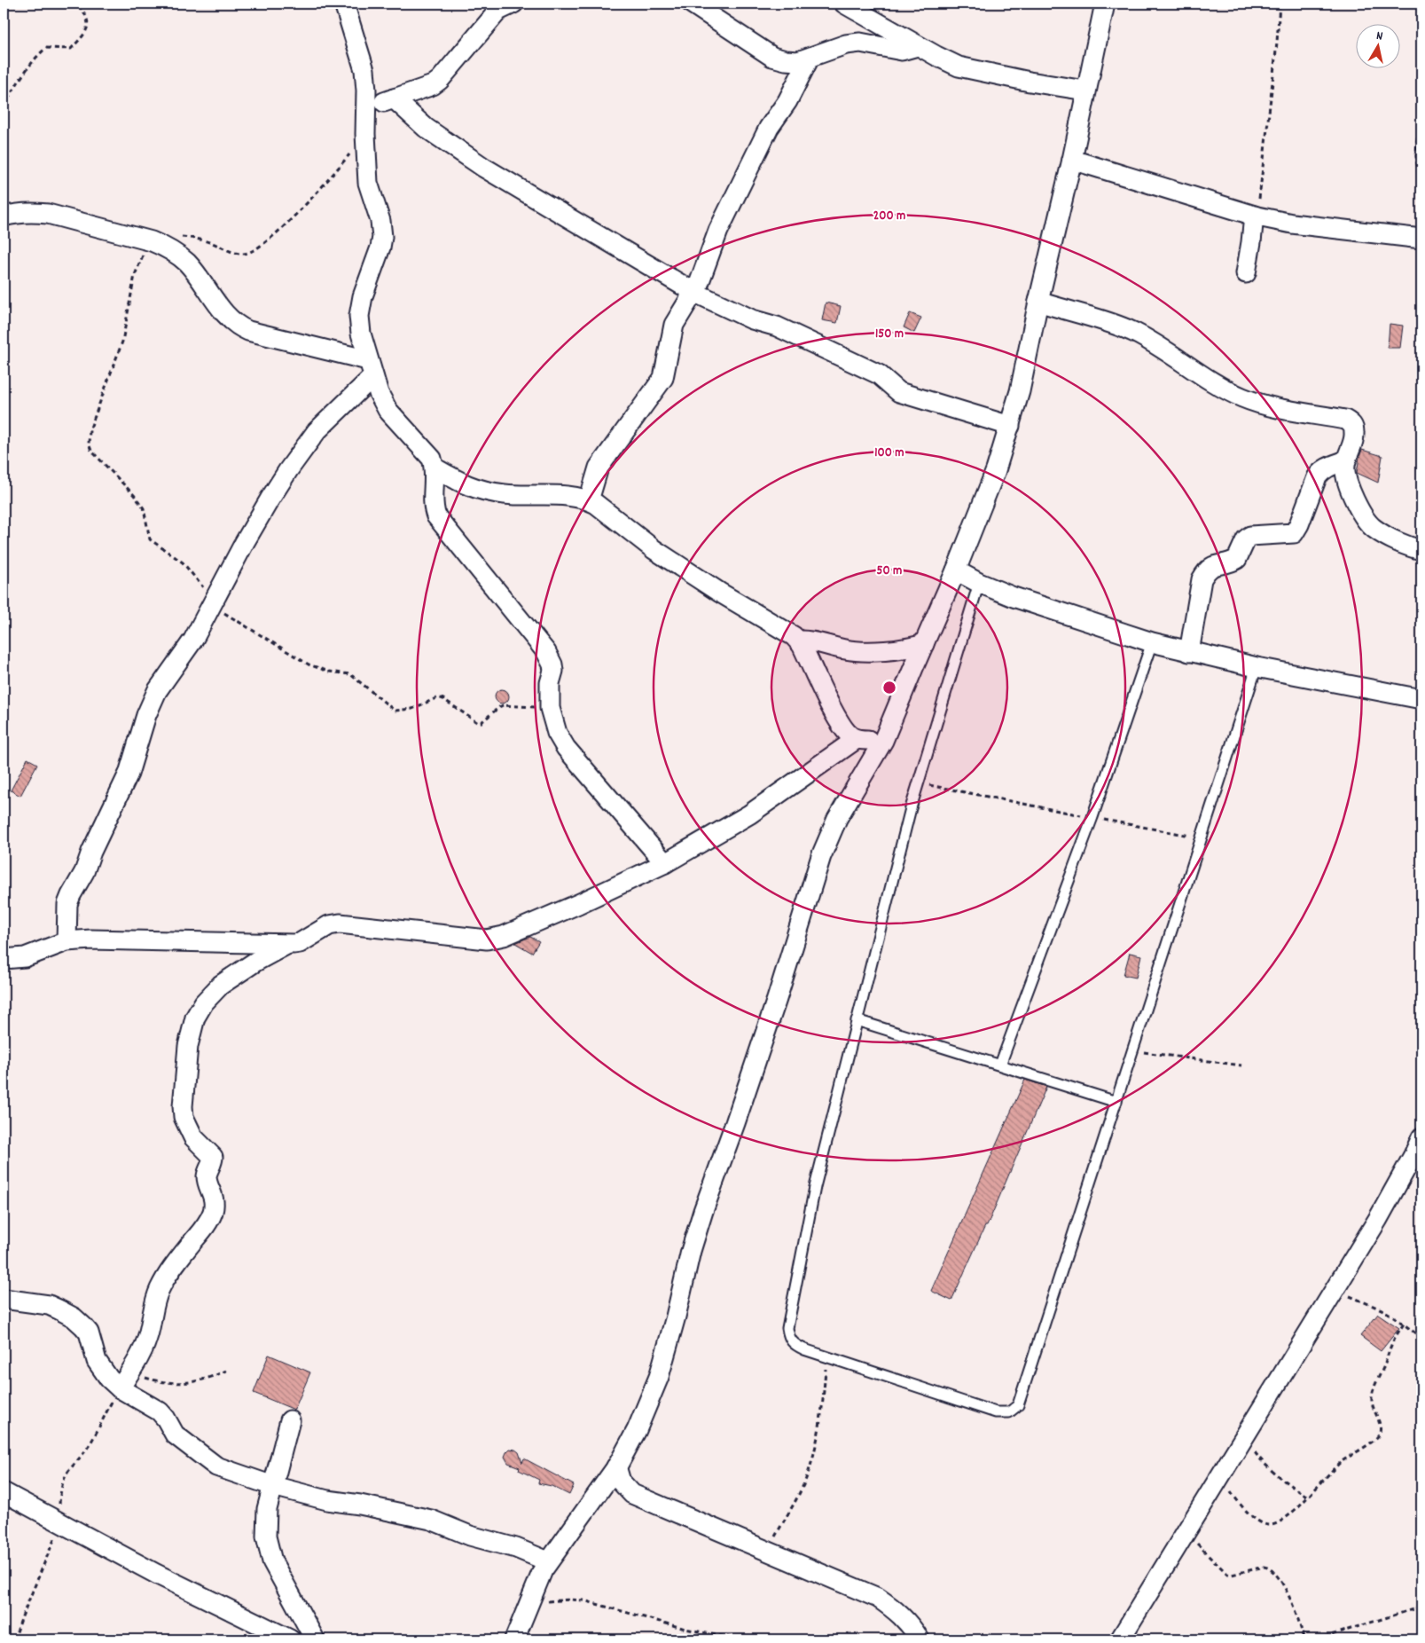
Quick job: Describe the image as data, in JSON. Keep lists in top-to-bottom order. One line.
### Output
{"north":"top","rings":["200 m","150 m","100 m","50 m"]}
